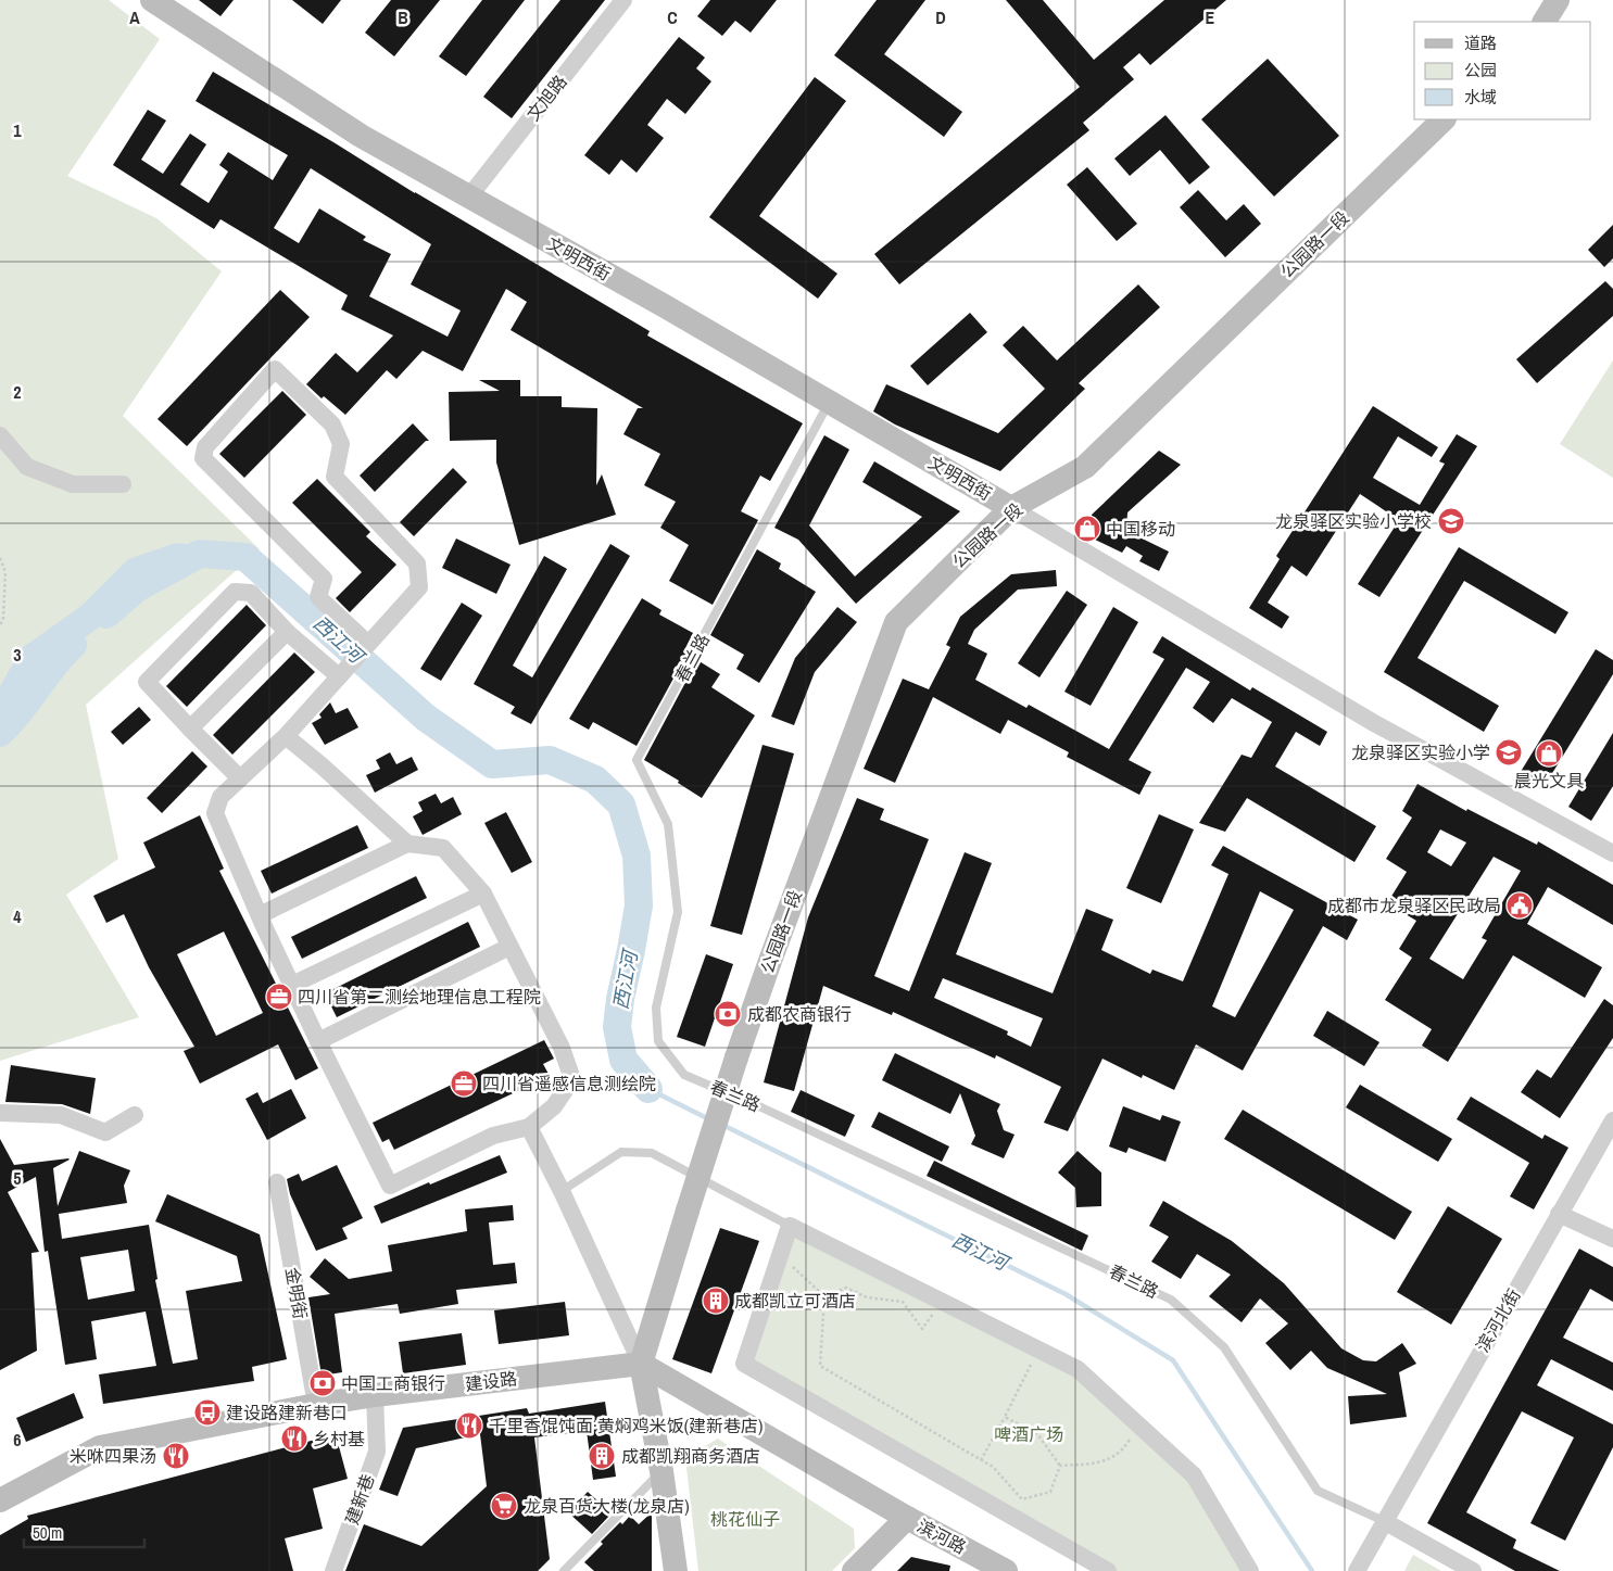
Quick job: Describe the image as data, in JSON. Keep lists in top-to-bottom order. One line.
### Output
{"streets":{"street":["文旭路","公园路一段","文明西街","金明街","滨河北街","建设路","建新巷","滨河路"],"lane":["春兰路"]},"crossings":[["文旭路","文明西街"],["公园路一段","文明西街"],["公园路一段","建设路"],["公园路一段","滨河路"],["文明西街","春兰路"],["春兰路","滨河北街"],["金明街","建设路"],["建设路","建新巷"],["建设路","滨河路"]],"water":["西江河"],"parks":["啤酒广场","桃花仙子"],"places":{"school or university":["龙泉驿区实验小学校","龙泉驿区实验小学"],"shop":["中国移动","晨光文具"],"public building":["成都市龙泉驿区民政局"],"office":["四川省第二测绘地理信息工程院","四川省遥感信息测绘院"],"bank":["成都农商银行","中国工商银行"],"building":["成都凯立可酒店","成都凯翔商务酒店"],"bus stop":["建设路建新巷口"],"restaurant":["千里香馄饨面·黄焖鸡米饭(建新巷店)","乡村基","米咻四果汤"],"supermarket":["龙泉百货大楼(龙泉店)"]},"legend":["道路","公园","水域"],"scale_bar":"50 m","grid":{"columns":["A","B","C","D","E"],"rows":["1","2","3","4","5","6"]}}
